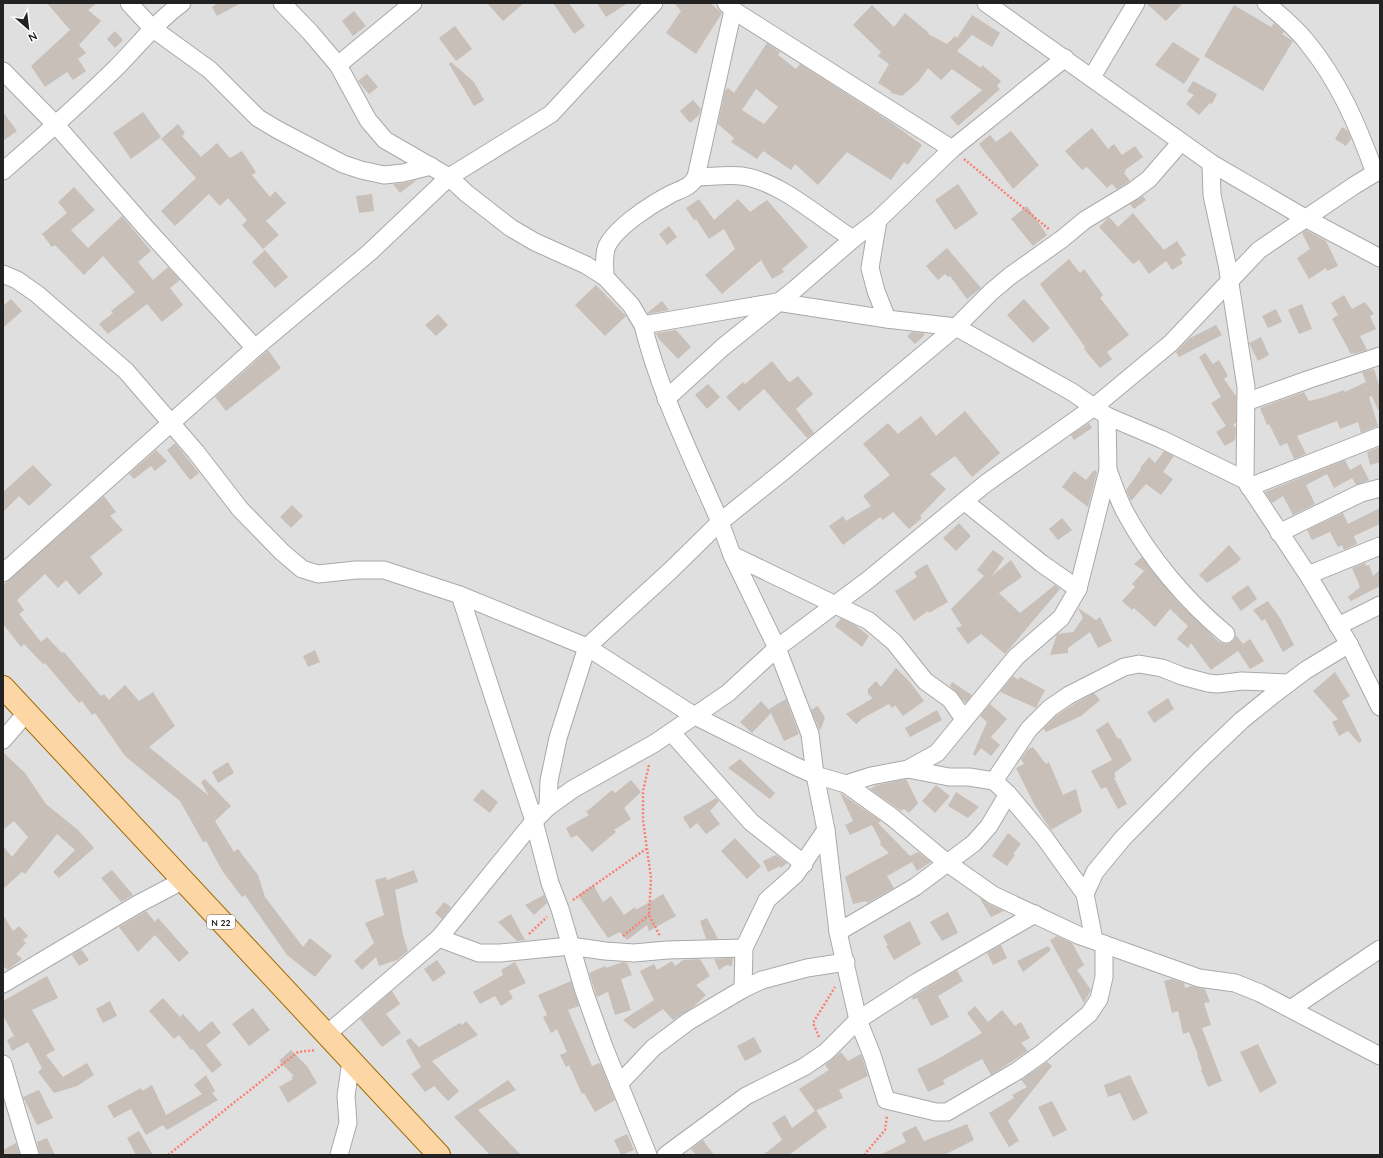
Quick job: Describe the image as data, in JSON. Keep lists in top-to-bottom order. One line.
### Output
{"streets":{"main road":["N 22"]},"north":"bottom right"}
